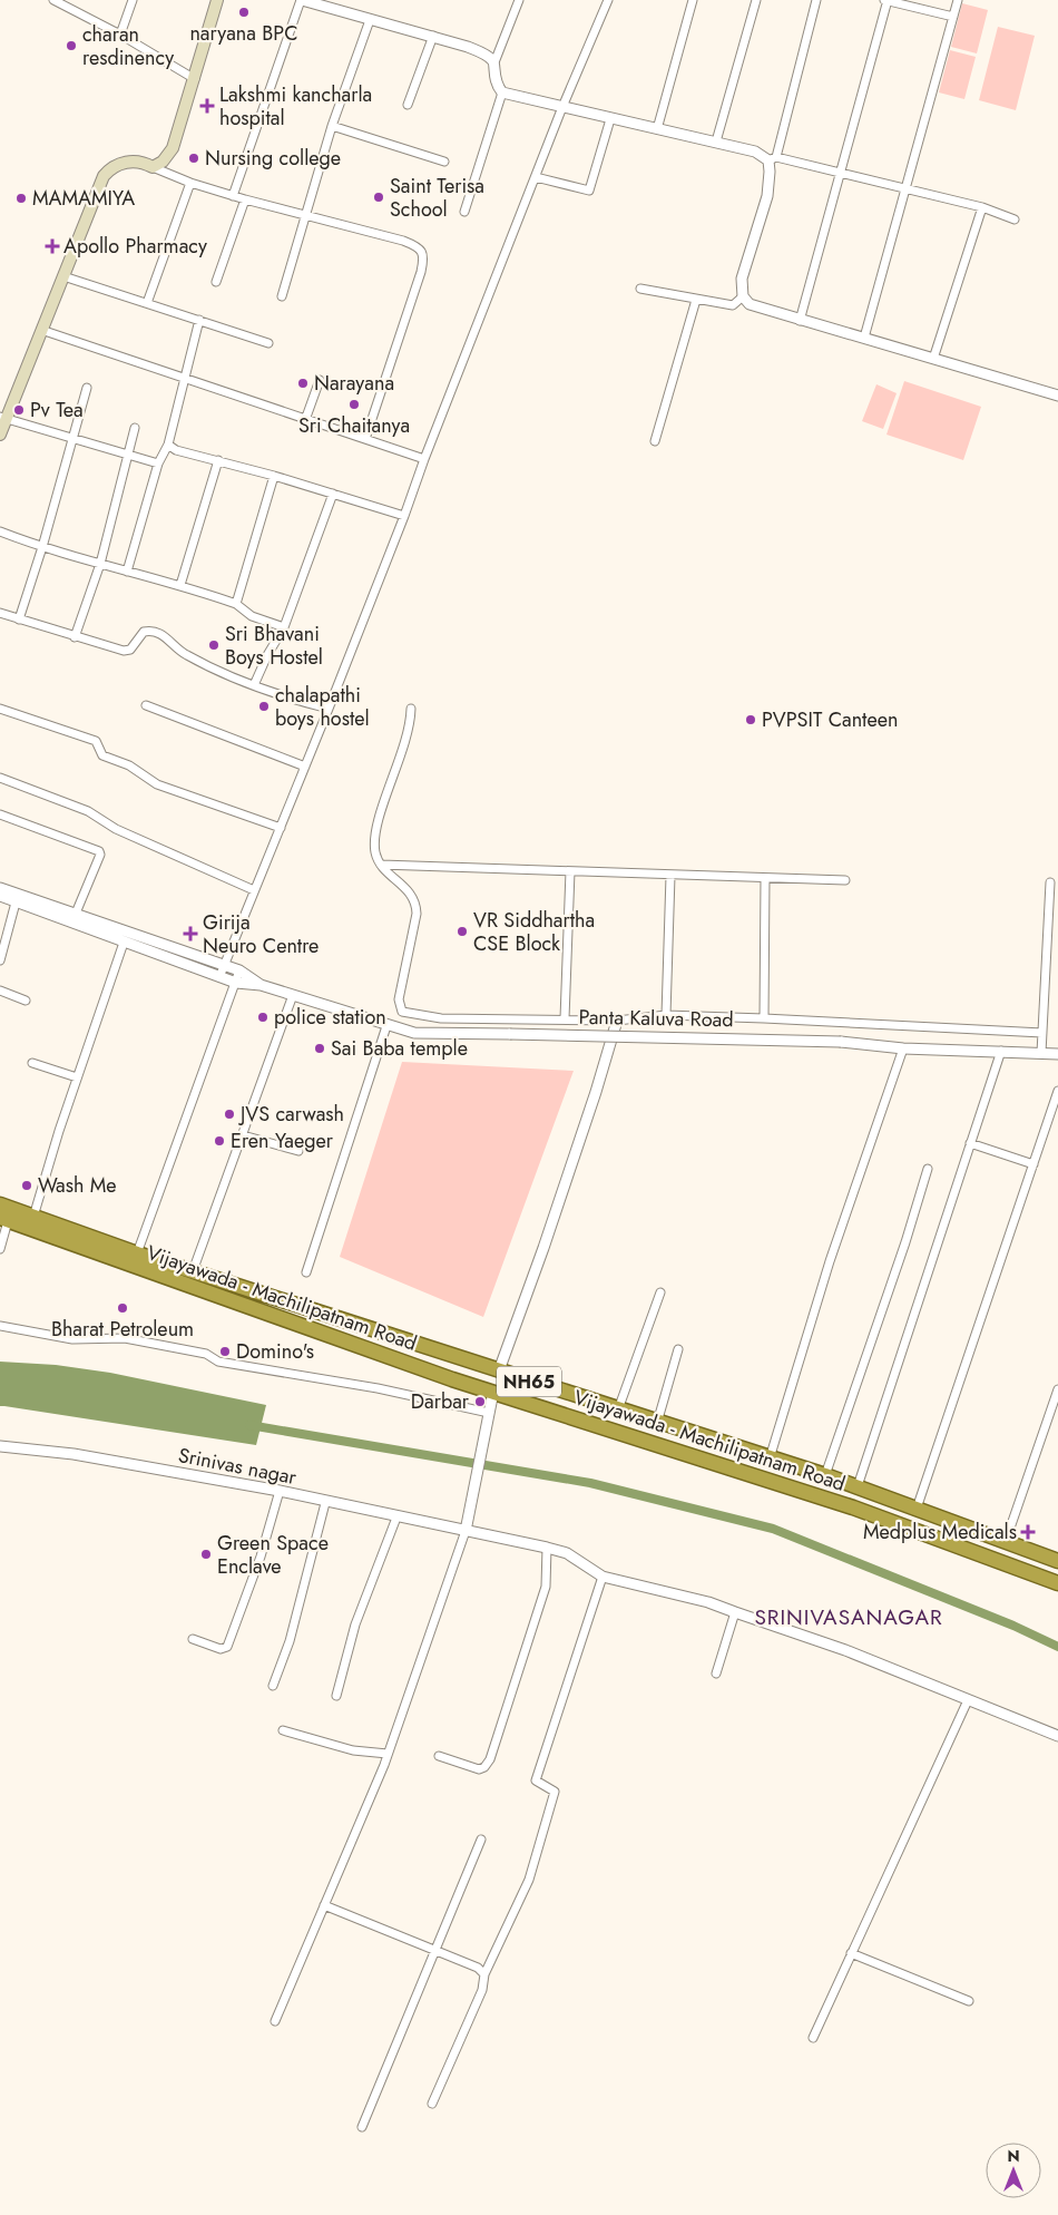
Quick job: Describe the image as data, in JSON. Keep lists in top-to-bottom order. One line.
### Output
{"streets":{"highway":["Vijayawada - Machilipatnam Road","NH65"],"street":["Panta Kaluva Road","Srinivas nagar"]},"districts":["SRINIVASANAGAR"],"places":{"other":["naryana BPC","charan resdinency","Nursing college","Saint Terisa School","MAMAMIYA","Narayana","Sri Chaitanya","Pv Tea","Sri Bhavani Boys Hostel","chalapathi boys hostel","PVPSIT Canteen","VR Siddhartha CSE Block","police station","Sai Baba temple","JVS carwash","Eren Yaeger","Wash Me","Bharat Petroleum","Domino's","Darbar","Green Space Enclave"],"health":["Lakshmi kancharla hospital","Apollo Pharmacy","Girija Neuro Centre","Medplus Medicals"]},"north":"top"}
